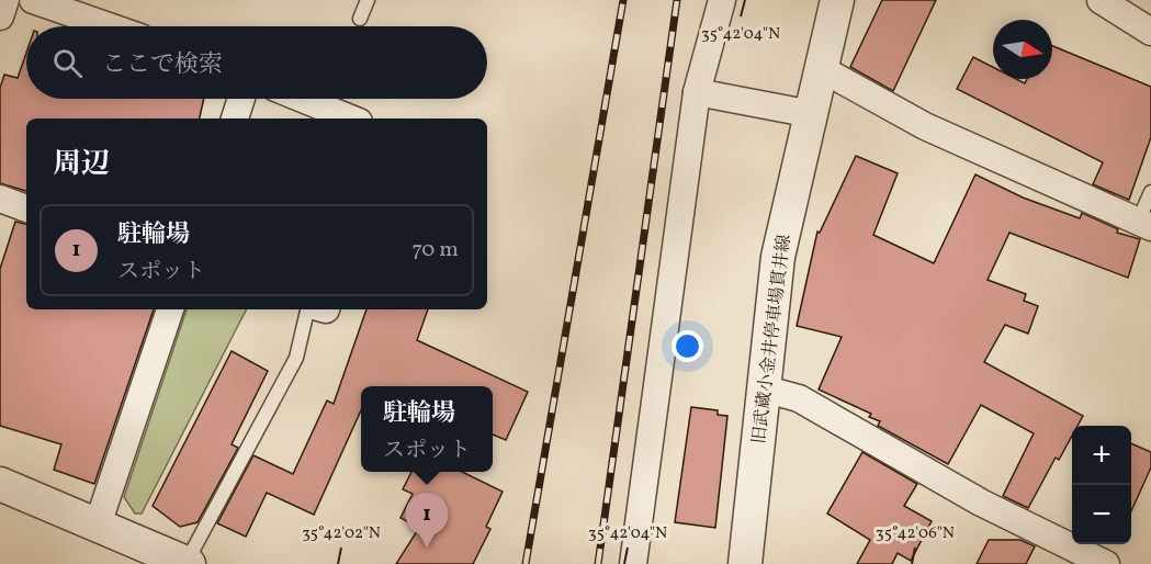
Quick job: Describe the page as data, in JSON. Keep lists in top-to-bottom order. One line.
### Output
{"streets":{"street":["旧武蔵小金井停車場貫井線"]},"north":"right","page":{"search":"ここで検索","heading":"周辺","list":[{"mark":"1","name":"駐輪場","note":"スポット","value":"70 m"}],"popup":["駐輪場","スポット"],"map_buttons":["+","−"],"pins":"1"},"coordinates":["35°42'04\"N","35°42'02\"N","35°42'06\"N"]}
